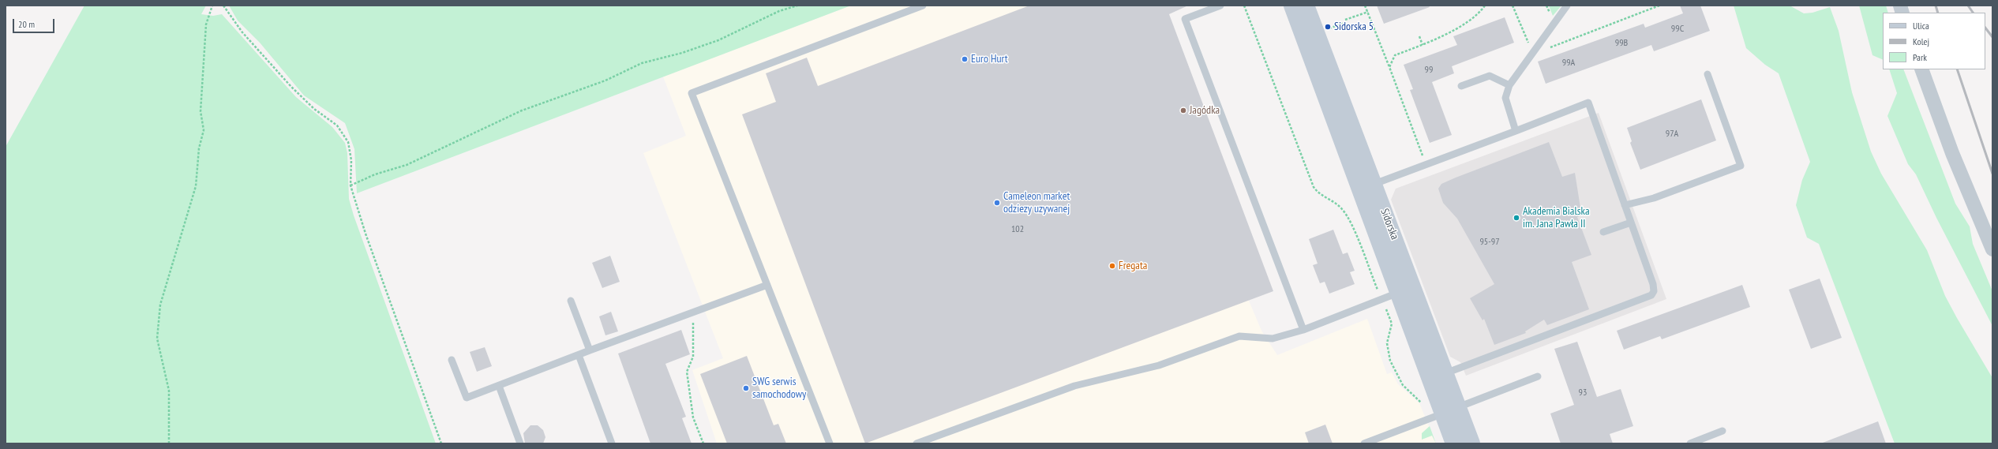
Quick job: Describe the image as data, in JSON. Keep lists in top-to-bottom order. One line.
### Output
{"streets":{"street":["Sidorska"]},"places":["Sidorska 5","Euro Hurt","Jagódka","Cameleon market odziezy uzywanej","Akademia Bialska im. Jana Pawła II","Fregata","SWG serwis samochodowy"],"house_numbers":["99C","99B","99A","99","97A","102","95-97","93"],"legend":["Ulica","Kolej","Park"],"scale_bar":"20 m"}
